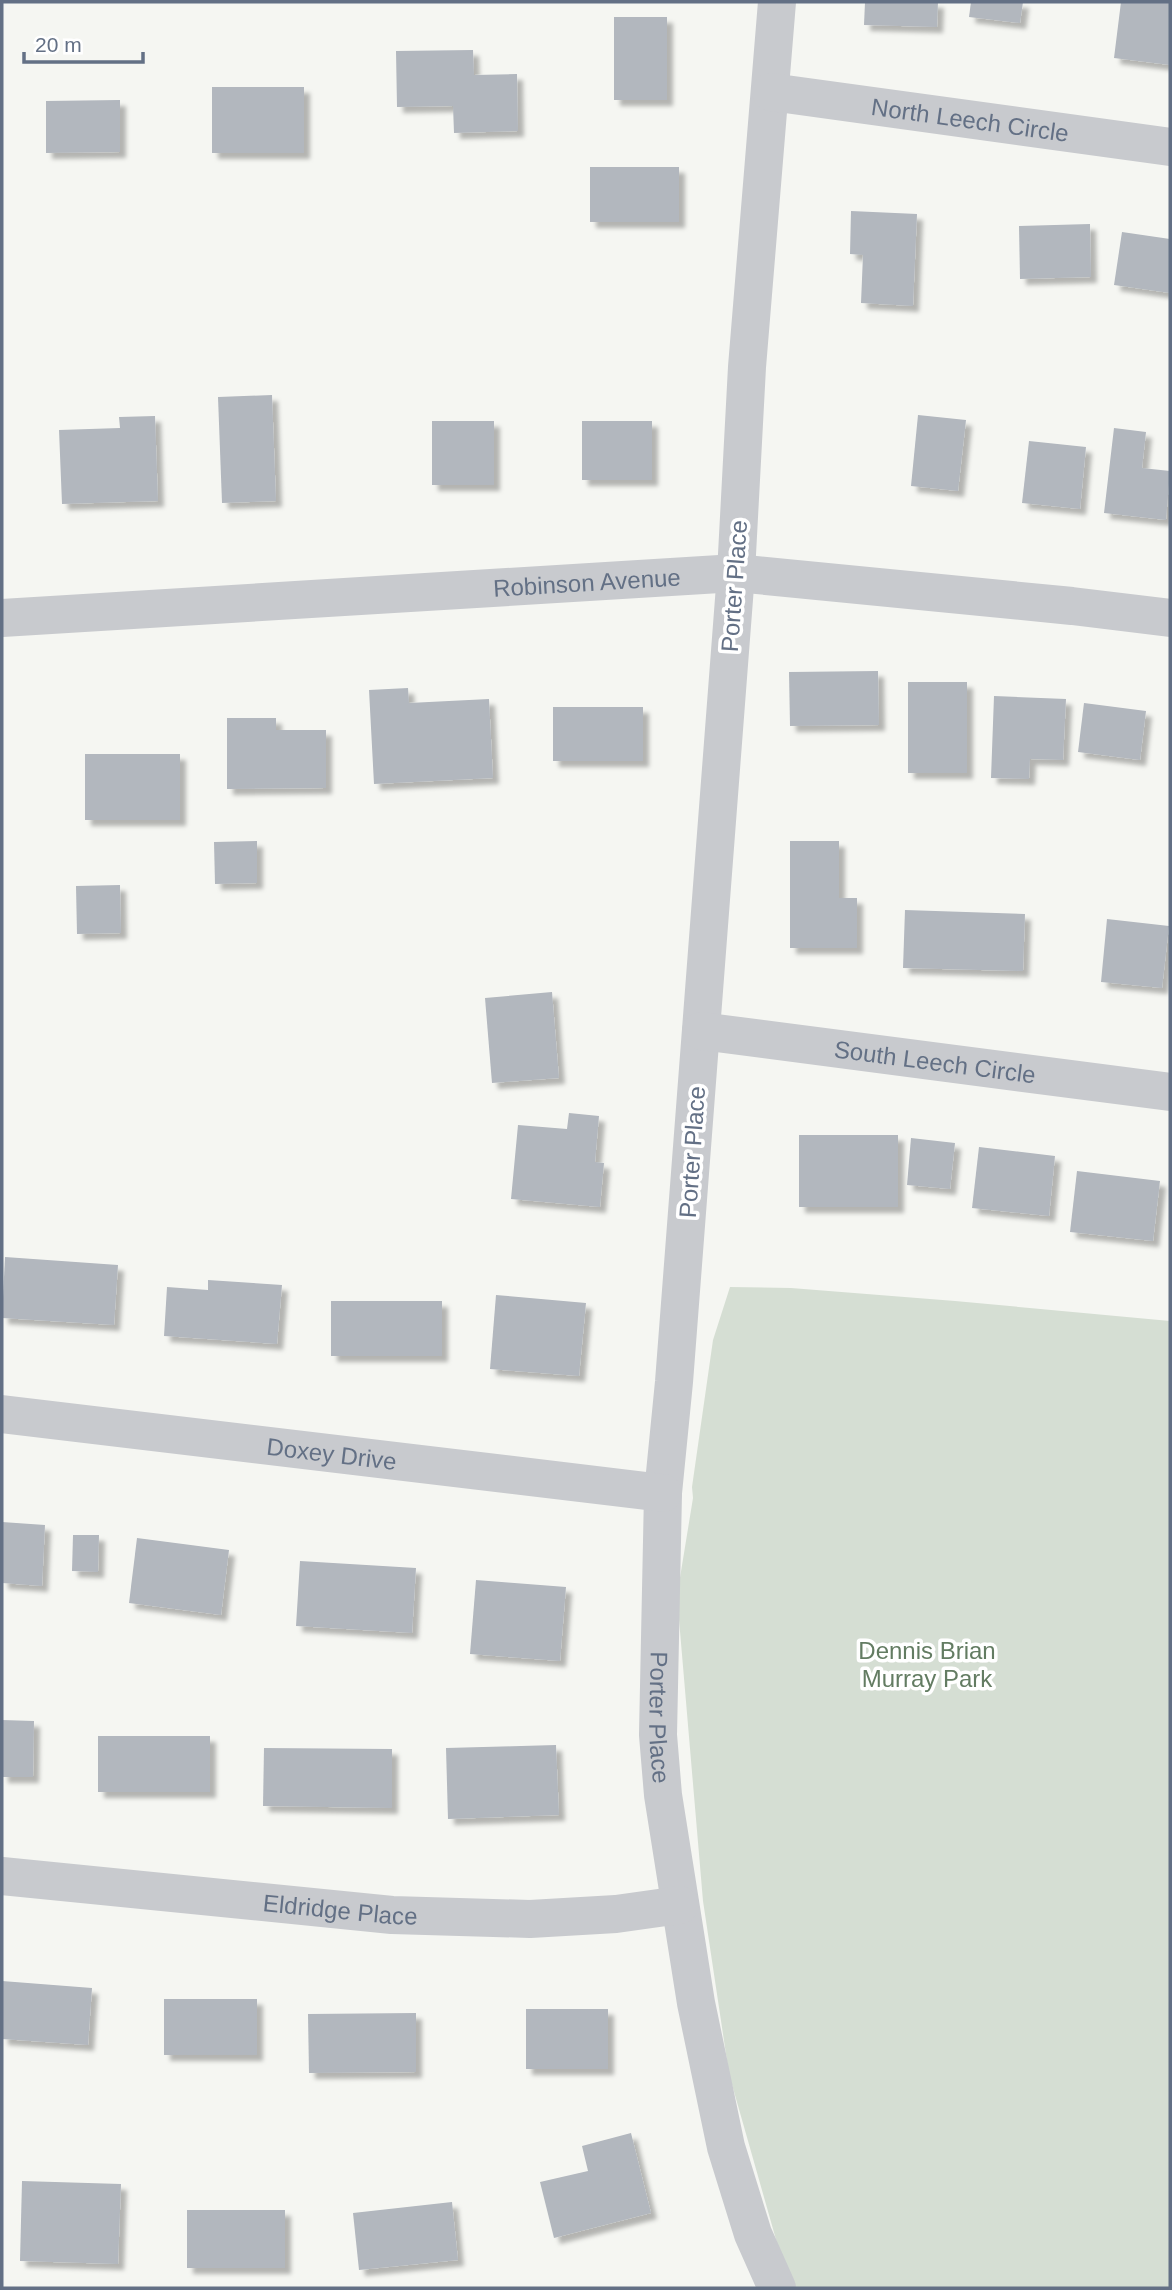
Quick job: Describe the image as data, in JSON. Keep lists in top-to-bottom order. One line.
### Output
{"streets":{"street":["North Leech Circle","Robinson Avenue","Porter Place","South Leech Circle","Doxey Drive","Eldridge Place"]},"crossings":[["North Leech Circle","Porter Place"],["Robinson Avenue","Porter Place"],["Porter Place","South Leech Circle"],["Porter Place","Doxey Drive"],["Porter Place","Eldridge Place"]],"parks":["Dennis Brian Murray Park"],"scale_bar":"20 m"}
